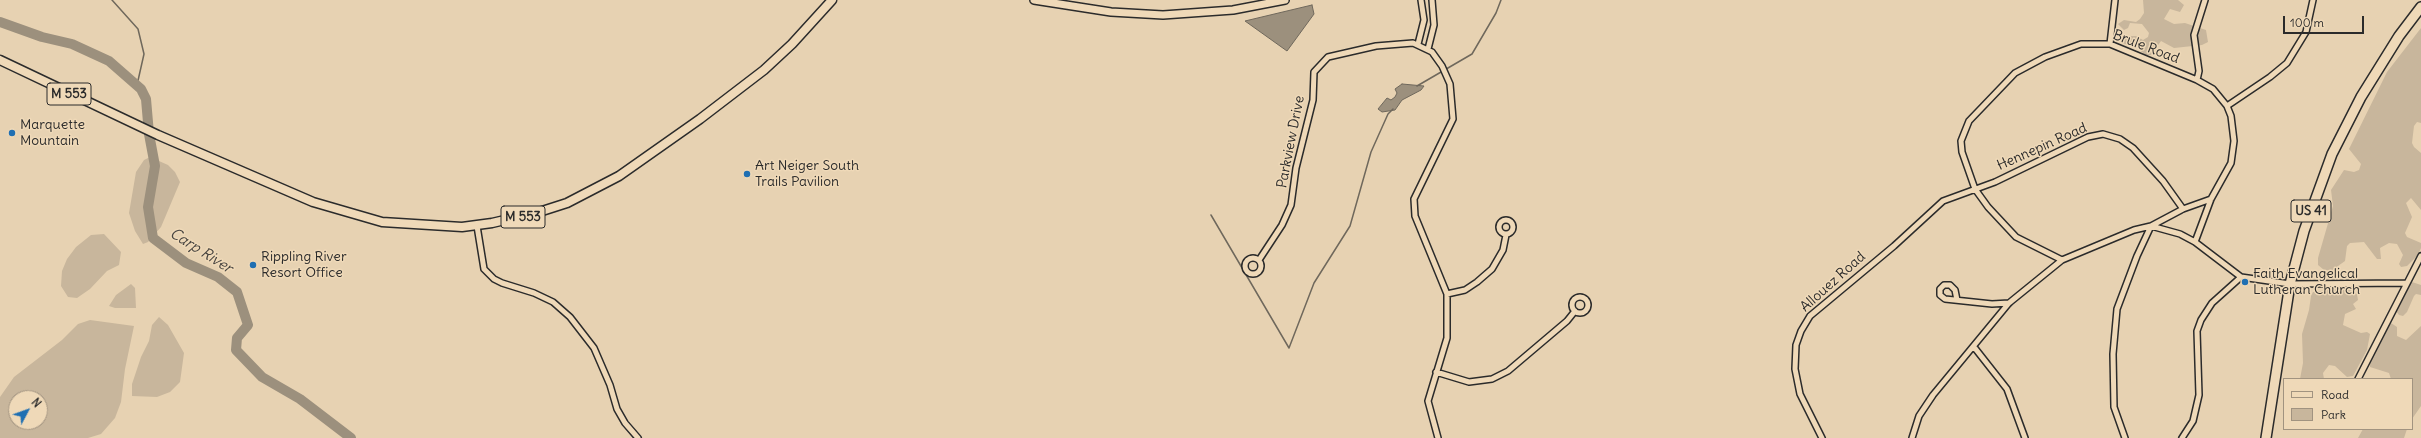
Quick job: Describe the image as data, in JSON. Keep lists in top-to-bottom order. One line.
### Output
{"streets":{"highway":["US 41"],"main road":["M 553"],"street":["Brule Road","Parkview Drive","Hennepin Road","Allouez Road"]},"crossings":[["Brule Road","Hennepin Road"],["Brule Road","Allouez Road"],["Hennepin Road","Allouez Road"]],"water":["Carp River"],"places":["Marquette Mountain","Art Neiger South Trails Pavilion","Rippling River Resort Office","Faith Evangelical Lutheran Church"],"legend":["Road","Park"],"scale_bar":"100 m","north":"top right"}
